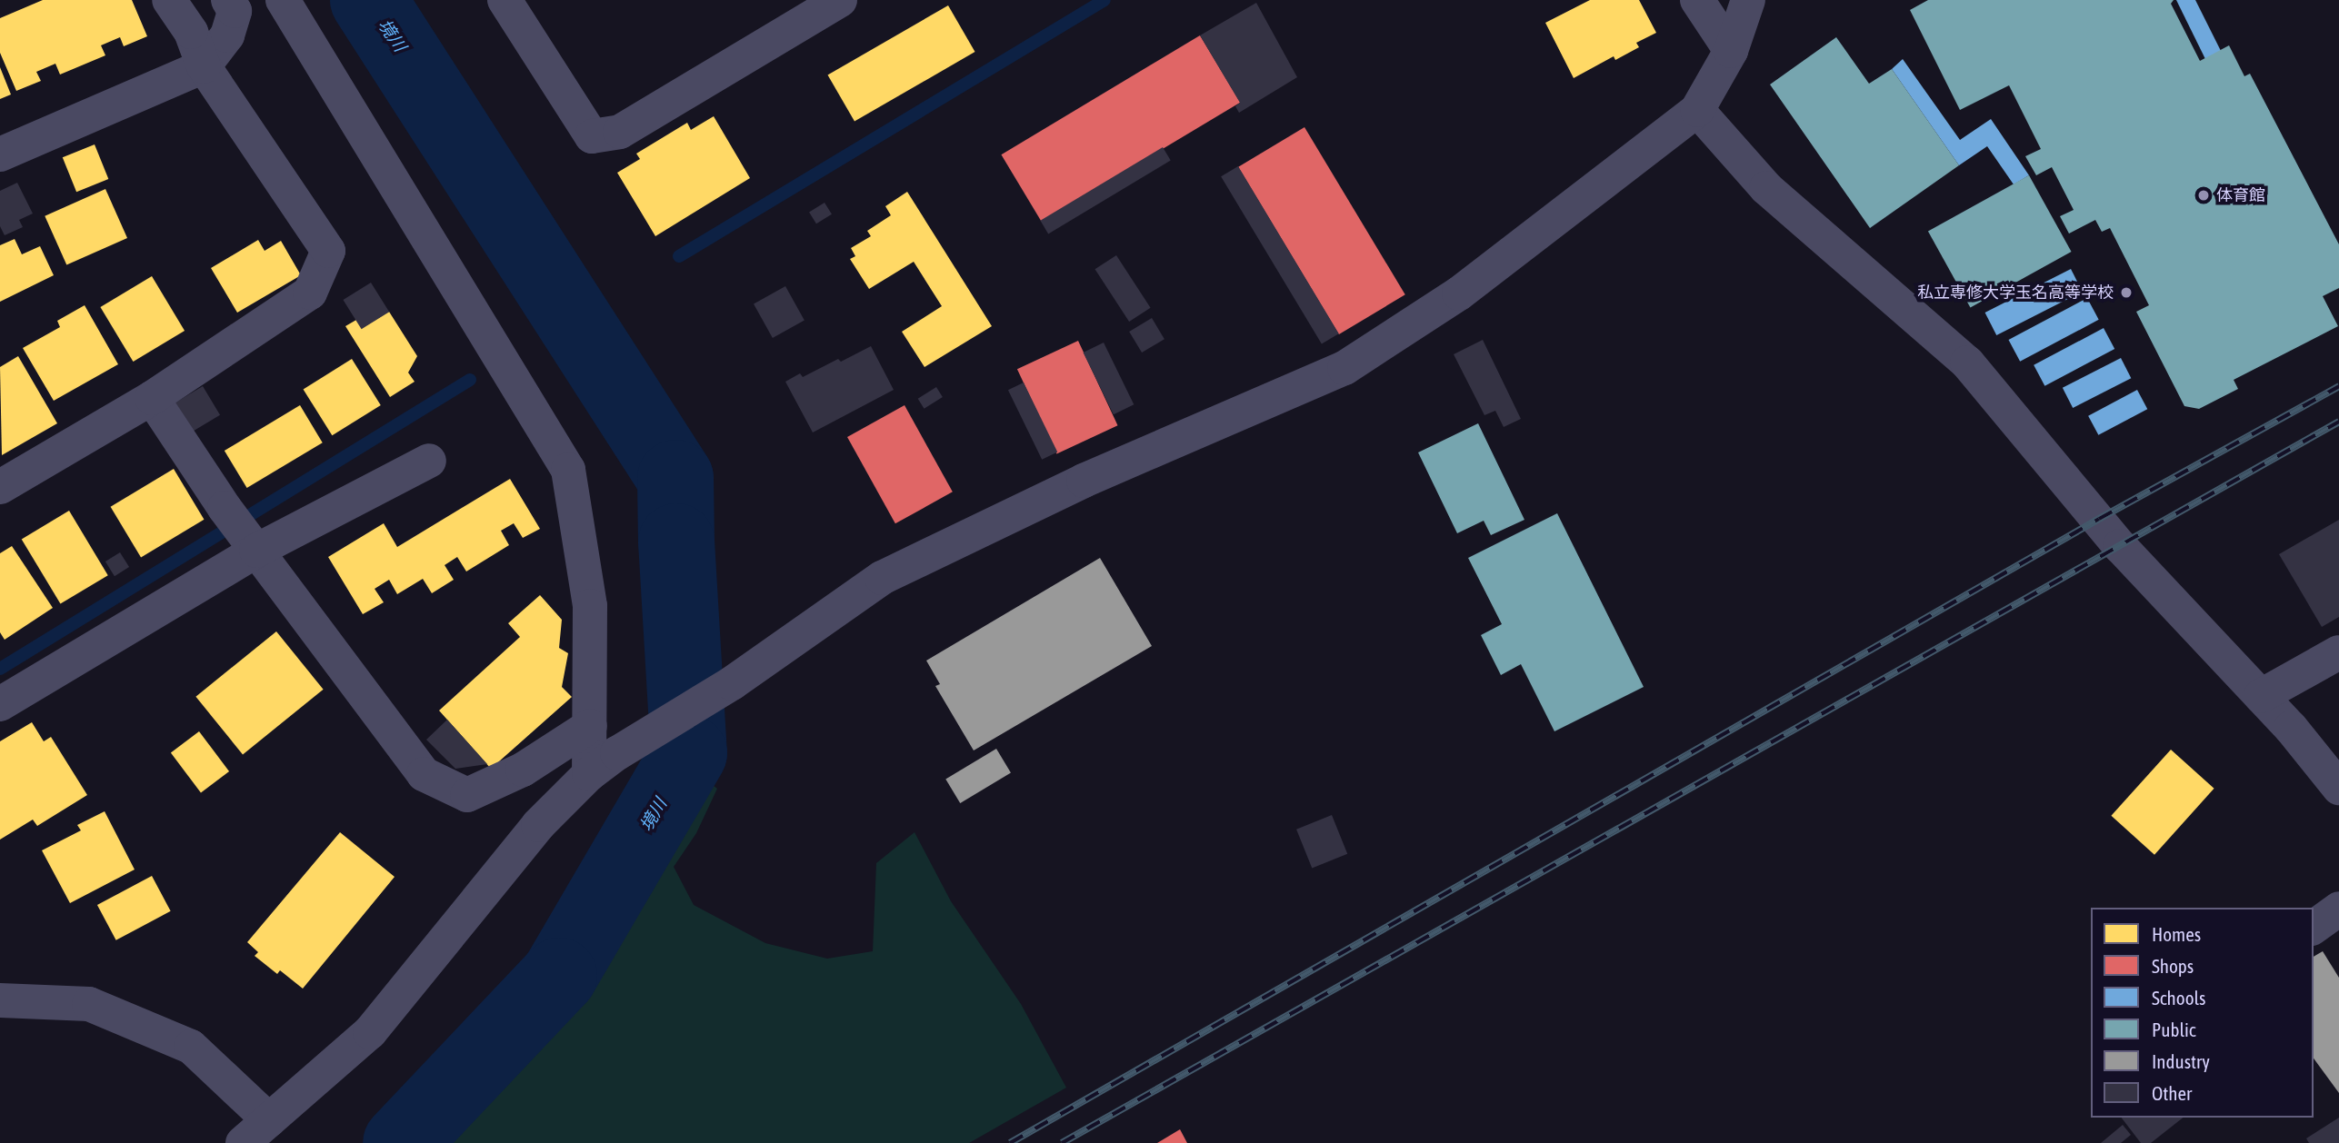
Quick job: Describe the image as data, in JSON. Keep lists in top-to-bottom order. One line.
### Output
{"water":["境川"],"places":["体育館","私立専修大学玉名高等学校"],"legend":["Homes","Shops","Schools","Public","Industry","Other"]}
